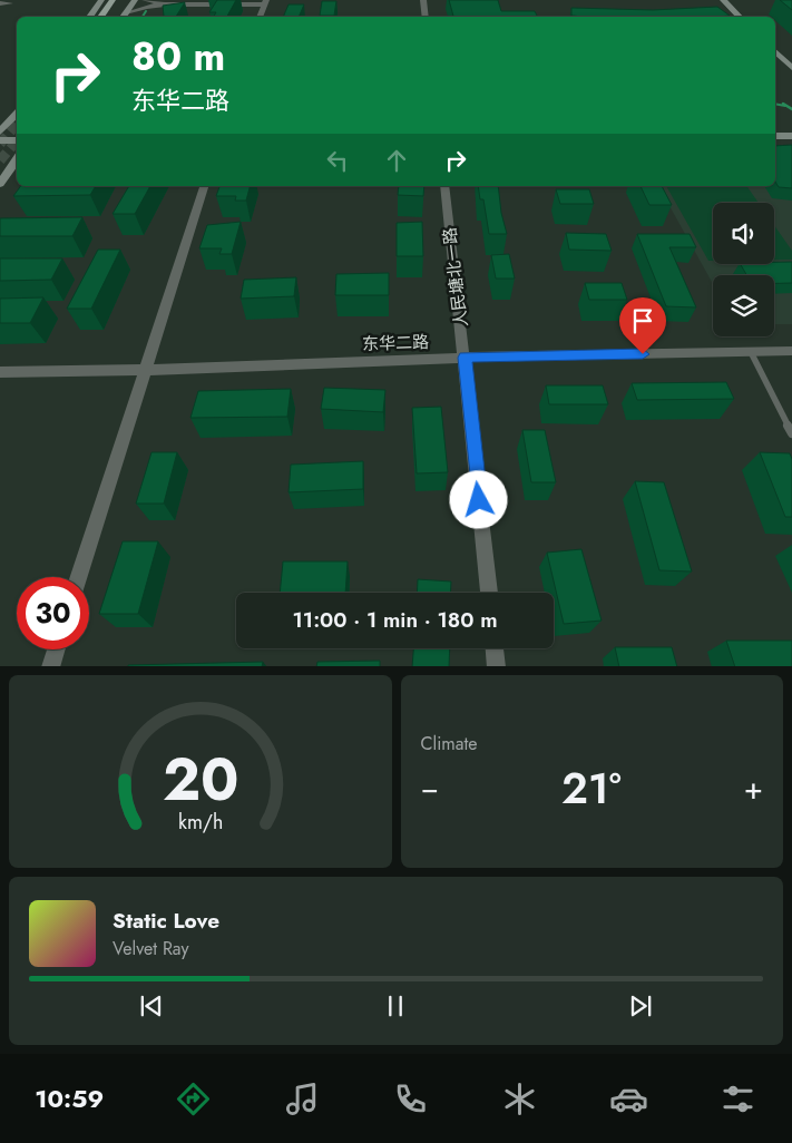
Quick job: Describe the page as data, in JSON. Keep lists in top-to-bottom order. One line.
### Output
{"streets":{"street":["人民塘北一路","东华二路"]},"crossings":[["人民塘北一路","东华二路"]],"page":{"turn":["80 m","东华二路"],"limit":"30","trip":"11:00 · 1 min · 180 m","tile":"Climate","heat":["−","21°","+"],"song":["Static Love","Velvet Ray"],"tabs":"10:59","gauge":["20","km/h"]}}
